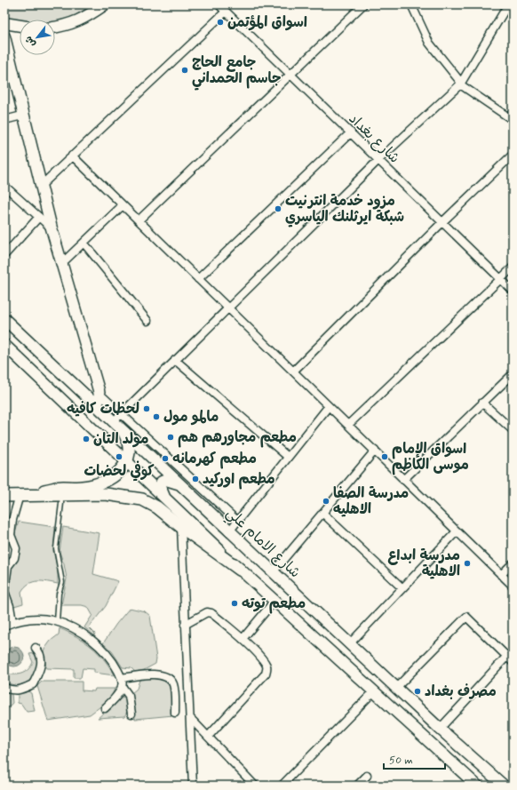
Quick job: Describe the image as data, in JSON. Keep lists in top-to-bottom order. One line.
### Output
{"streets":{"main road":["شارع الامام علي"],"street":["شارع بغداد"]},"places":["اسواق المؤتمن","جامع الحاج جاسم الحمداني","مزود خدمة انترنيت شبكة ايرثلنك الياسري","لحظات كافيه","مالمو مول","مطعم مجاورهم هم","مولد التان","كوفي لحضات","اسواق الإمام موسى الكاظم","مطعم كهرمانه","مطعم اوركيد","مدرسة الصفا الاهليه","مدرسة ابداع الاهلية","مطعم توته","مصرف بغداد"],"scale_bar":"50 m","north":"bottom left"}
